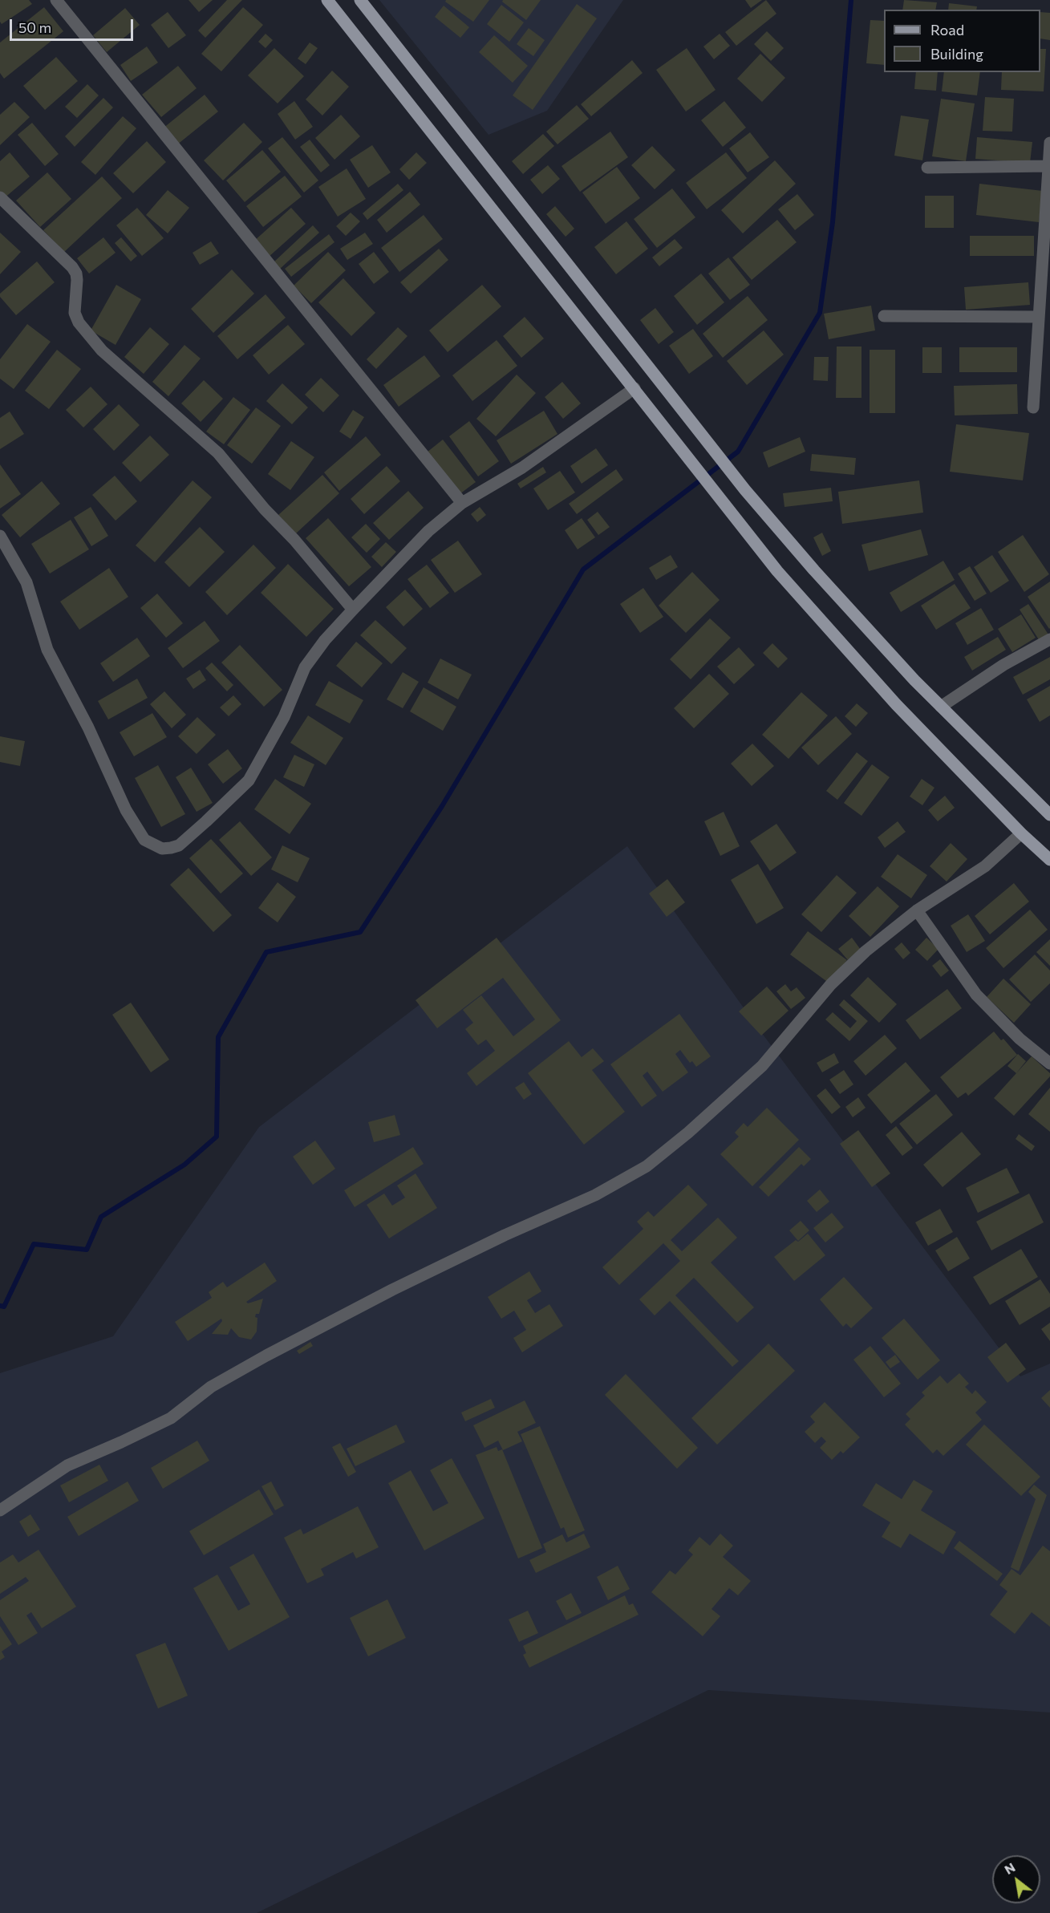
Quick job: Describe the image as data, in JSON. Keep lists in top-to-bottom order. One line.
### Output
{"legend":["Road","Building"],"scale_bar":"50 m","north":"top left"}
